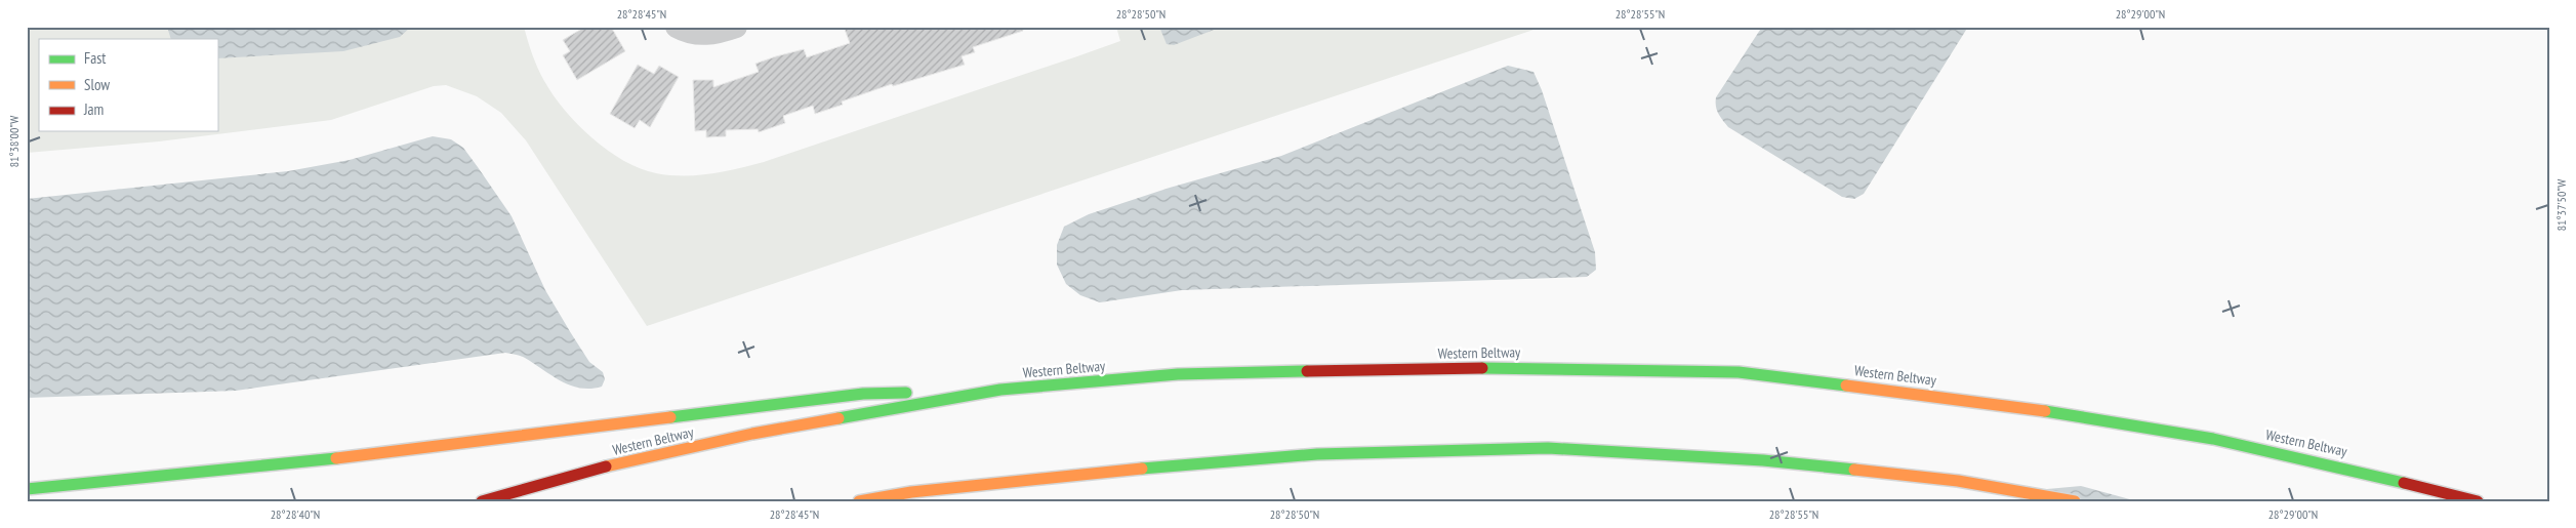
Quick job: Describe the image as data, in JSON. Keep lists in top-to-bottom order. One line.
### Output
{"streets":{"highway":["Western Beltway"]},"legend":["Fast","Slow","Jam"],"coordinates":["28°28'45\"N","28°28'50\"N","28°28'55\"N","28°29'00\"N","81°38'00\"W","81°37'50\"W","28°28'40\"N"]}
